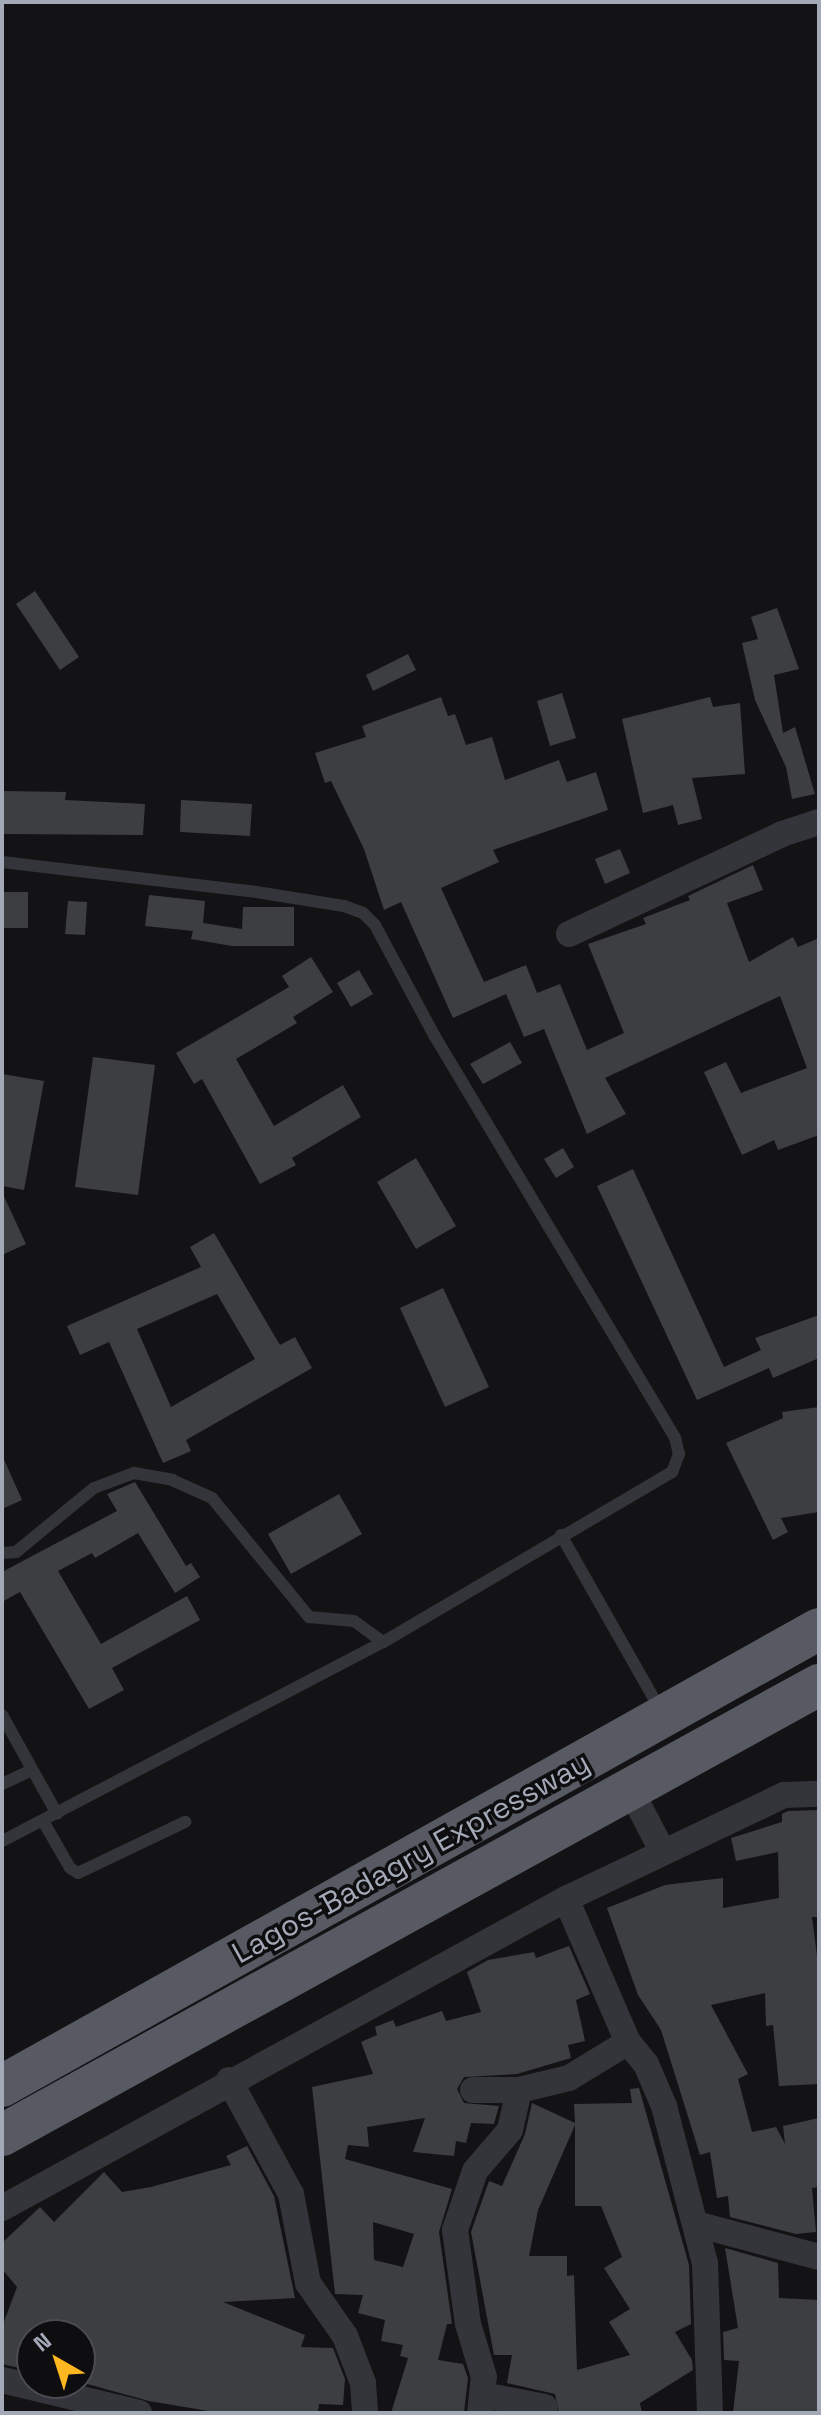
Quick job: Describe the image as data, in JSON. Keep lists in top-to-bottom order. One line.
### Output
{"streets":{"highway":["Lagos-Badagry Expressway"]},"north":"top left"}
